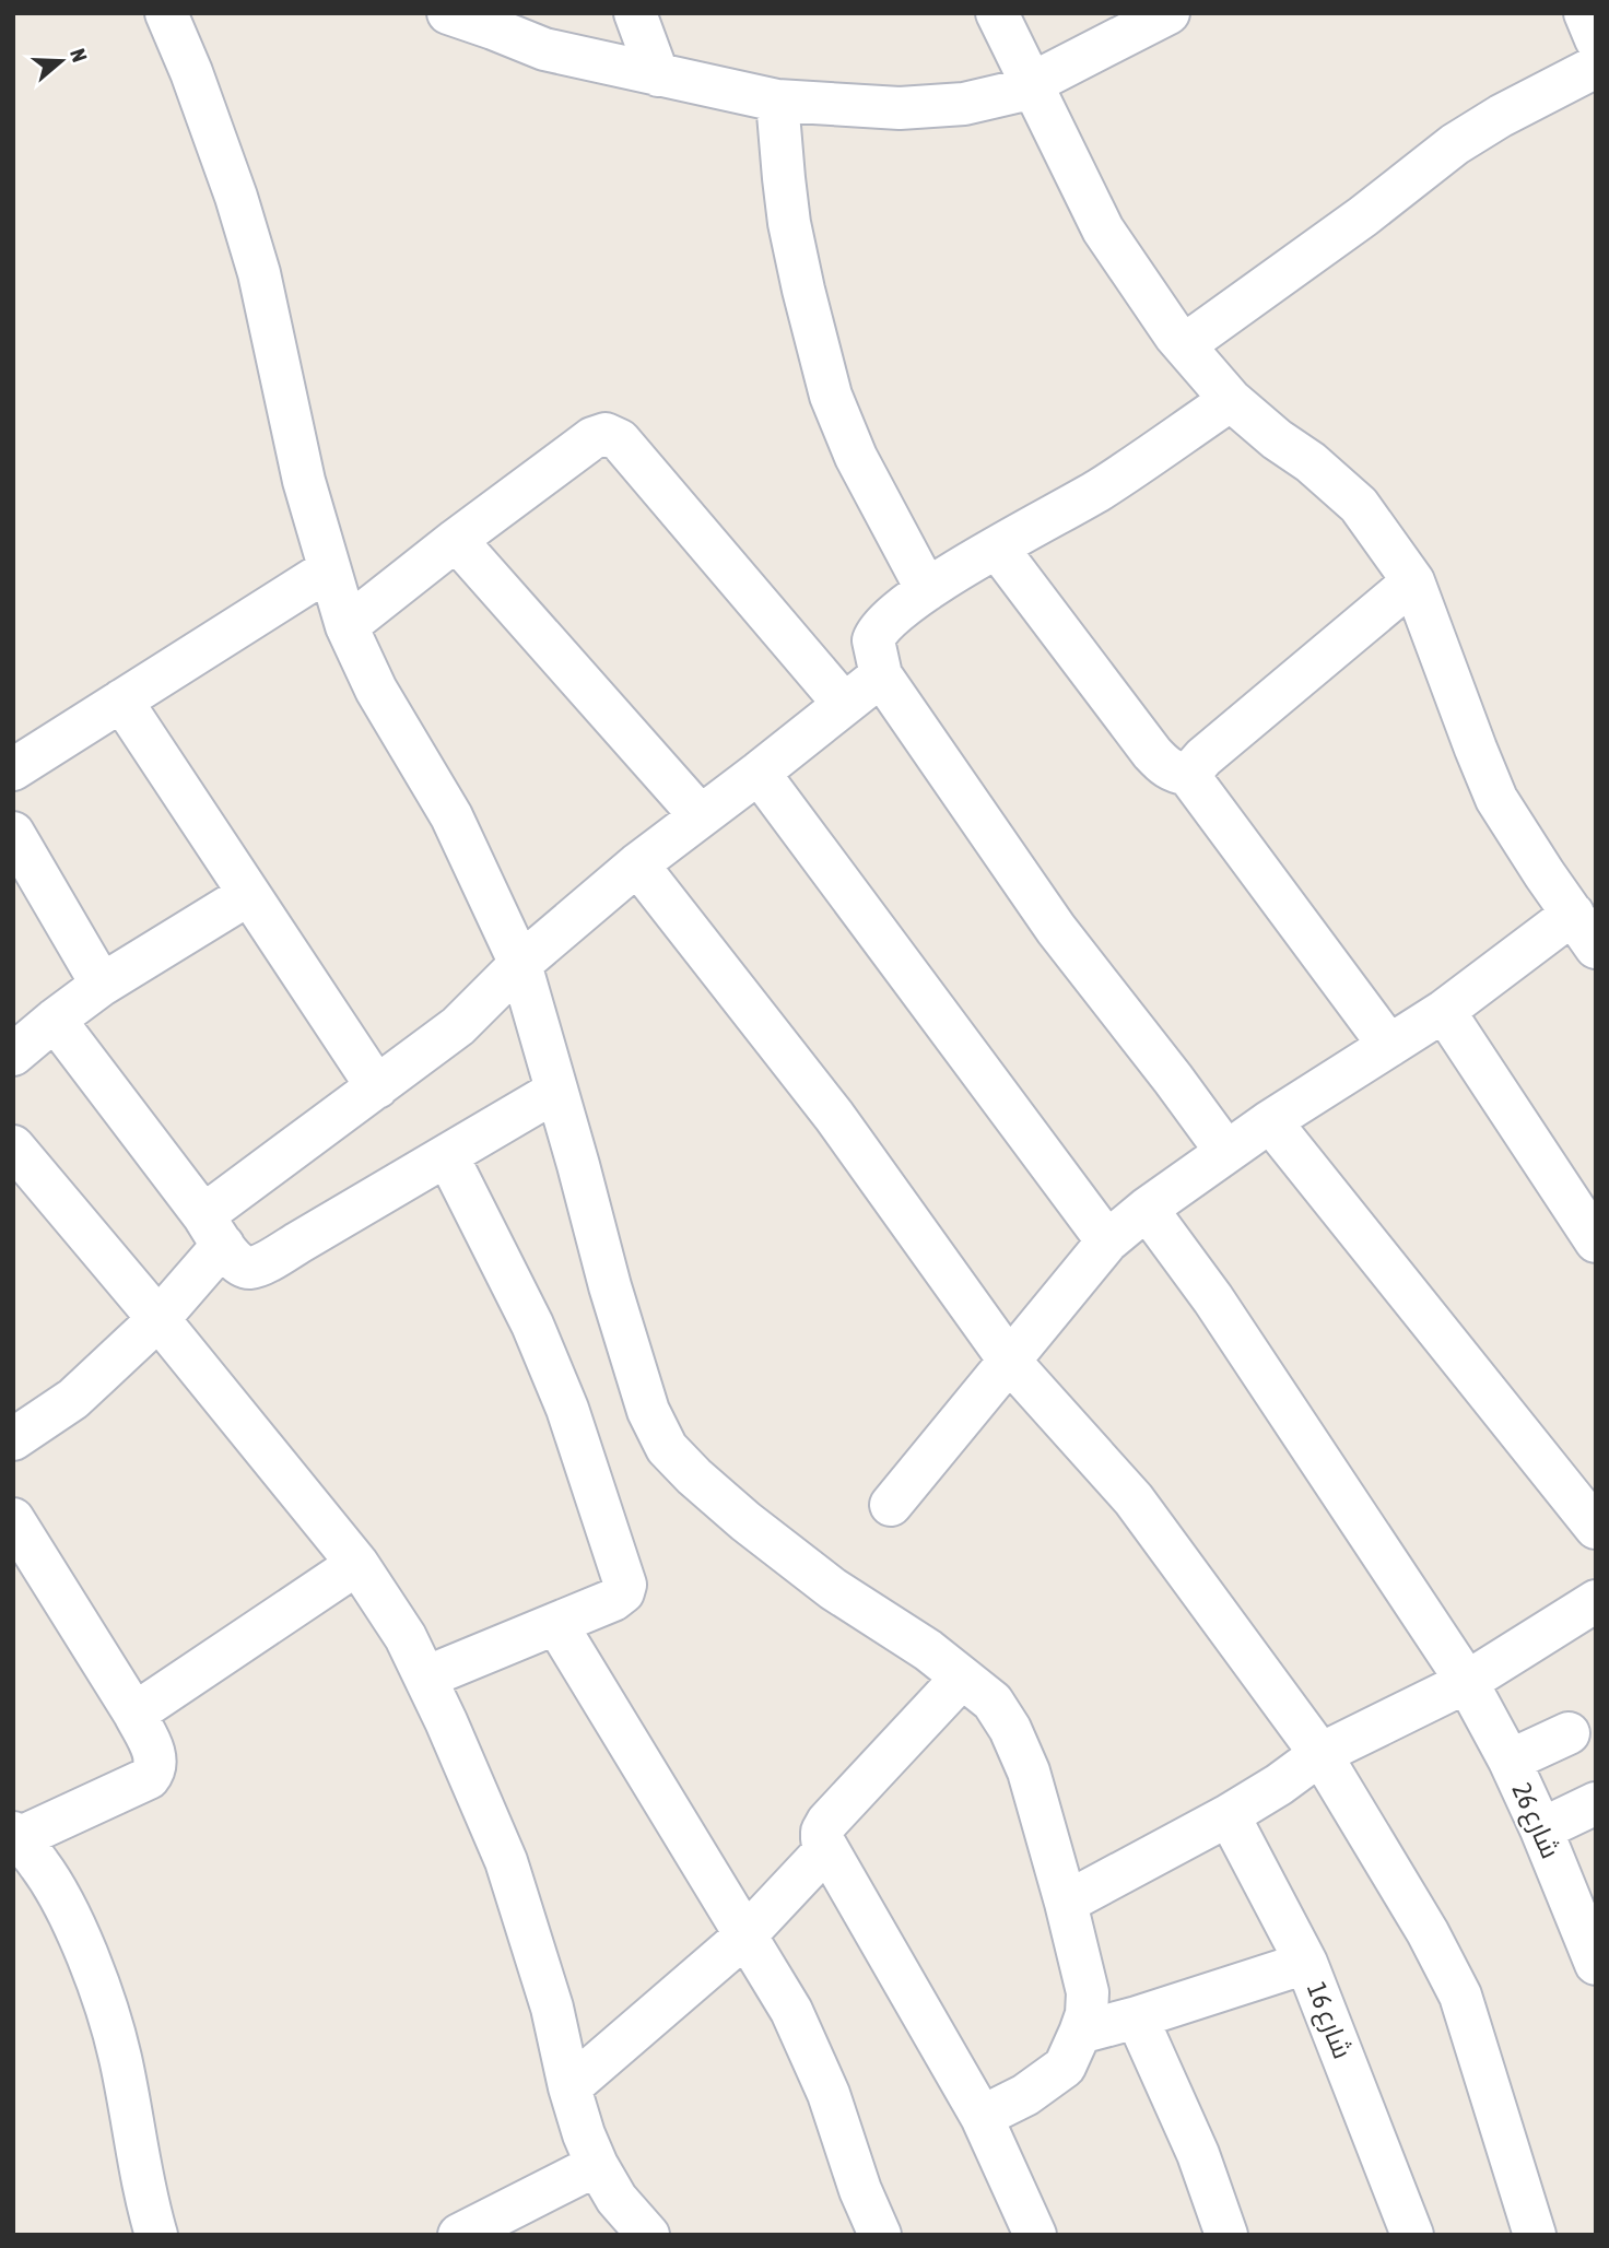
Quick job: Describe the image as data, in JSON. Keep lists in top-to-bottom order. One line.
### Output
{"streets":{"street":["شارع 26","شارع 16"]},"north":"right"}
